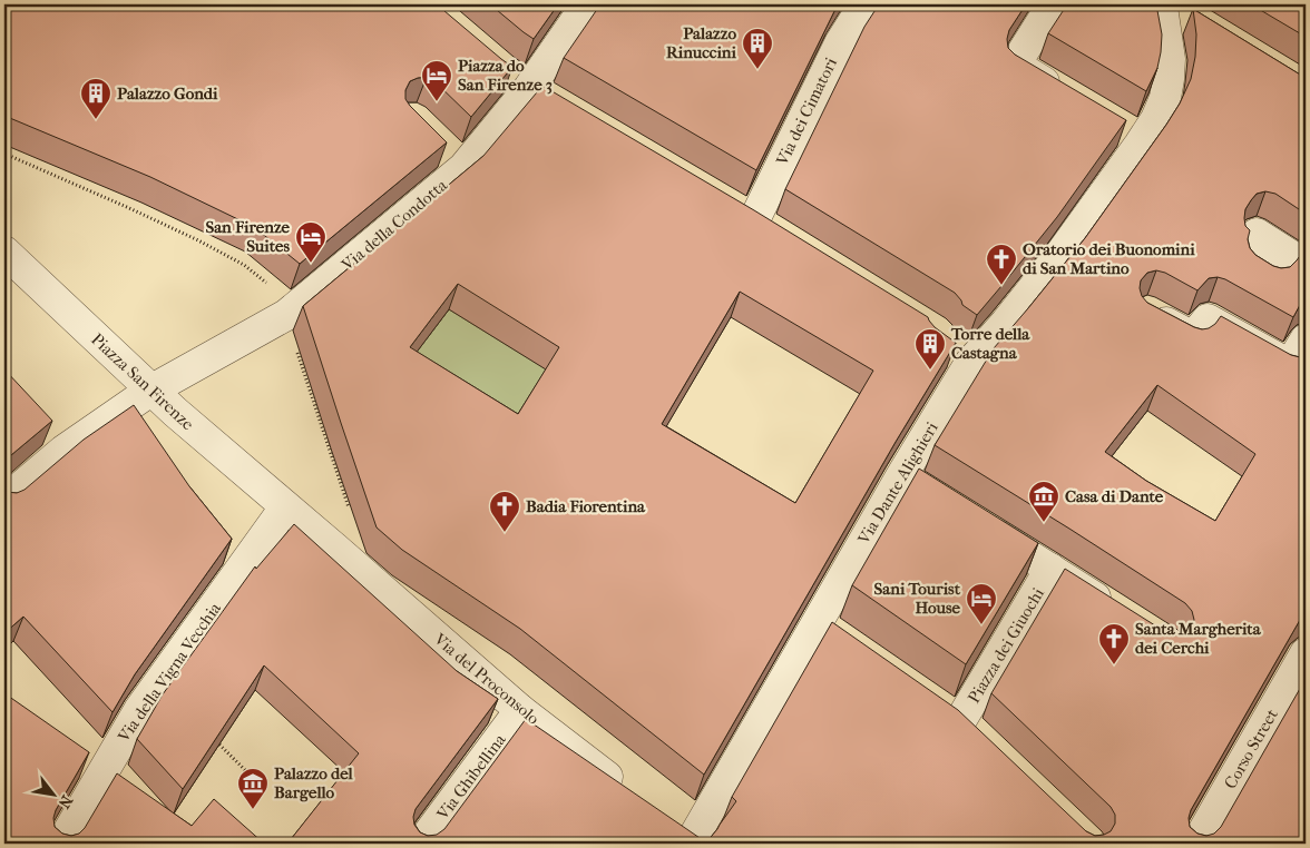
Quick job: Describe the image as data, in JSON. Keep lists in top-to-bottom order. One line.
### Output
{"streets":{"street":["Via dei Cimatori","Via della Condotta","Piazza San Firenze","Via Dante Alighieri","Piazza dei Giuochi","Via della Vigna Vecchia","Via del Proconsolo","Corso Street","Via Ghibellina"]},"crossings":[["Via della Condotta","Piazza San Firenze"],["Piazza San Firenze","Via della Vigna Vecchia"],["Piazza San Firenze","Via del Proconsolo"],["Via della Vigna Vecchia","Via del Proconsolo"],["Via del Proconsolo","Via Ghibellina"]],"places":{"building":["Palazzo Rinuccini","Palazzo Gondi","Torre della Castagna"],"hotel":["Piazza do San Firenze 3","San Firenze Suites","Sani Tourist House"],"church":["Oratorio dei Buonomini di San Martino","Badia Fiorentina","Santa Margherita dei Cerchi"],"museum":["Casa di Dante","Palazzo del Bargello"]},"north":"bottom right"}
